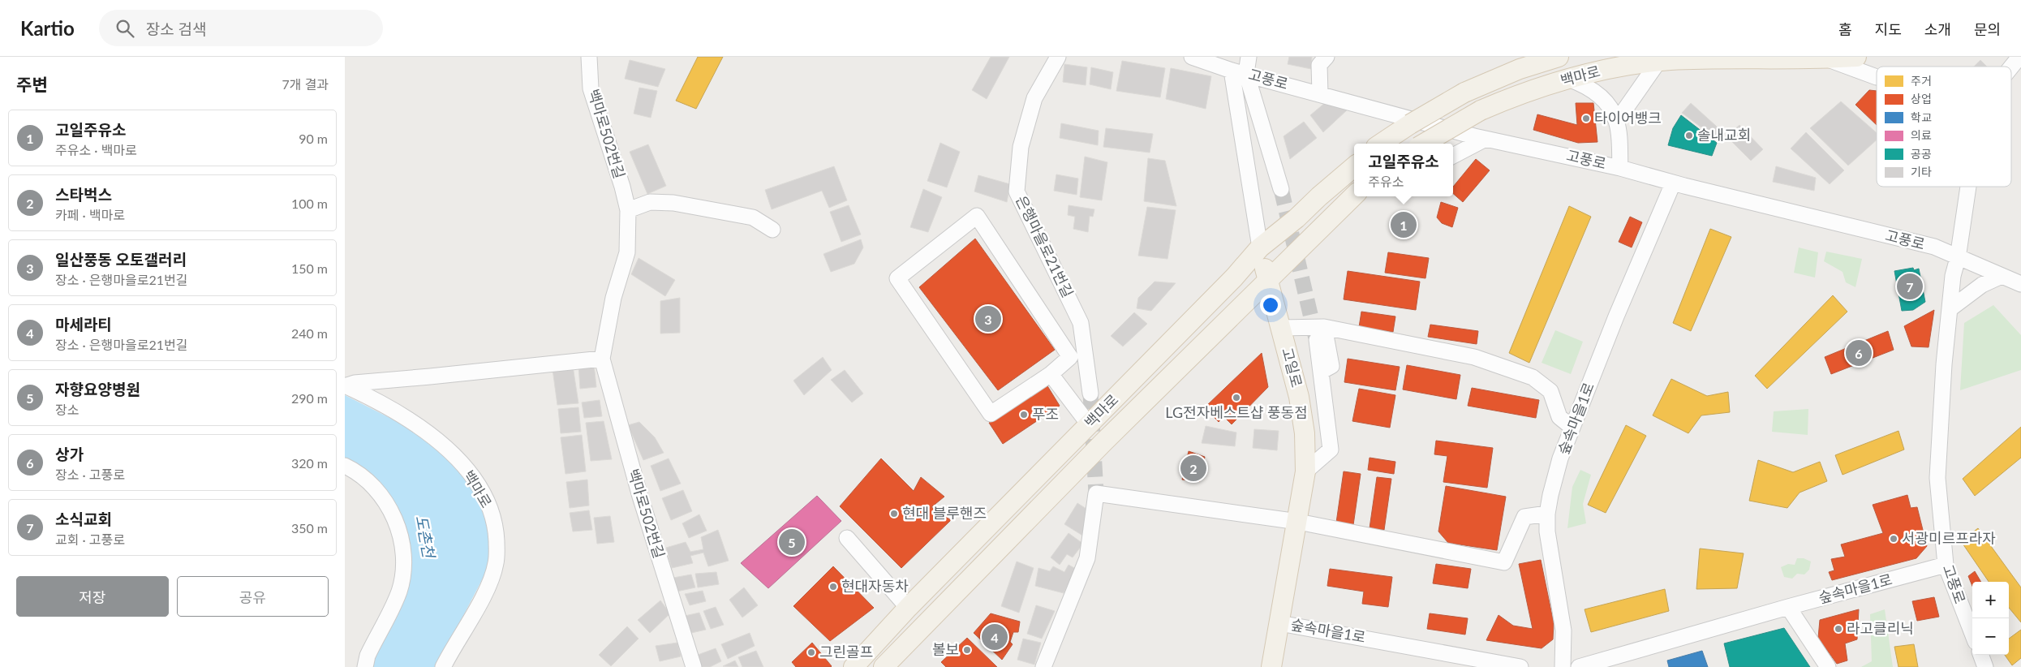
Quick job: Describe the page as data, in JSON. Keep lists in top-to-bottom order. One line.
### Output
{"streets":{"main road":["백마로","고일로"],"street":["고풍로","백마로502번길","은행마을로21번길","숲속마을1로"]},"crossings":[["백마로","고일로"],["고풍로","고일로"],["고풍로","숲속마을1로"],["고일로","숲속마을1로"]],"water":["도촌천"],"places":["타이어뱅크","솔내교회","LG전자베스트샵 풍동점","푸조","현대 블루핸즈","서광미르프라자","현대자동차","라고클리닉","볼보","그린골프"],"legend":["주거","상업","학교","의료","공공","기타"],"page":{"header":"Kartio","search":"장소 검색","nav":["홈","지도","소개","문의"],"heading":["주변","7개 결과"],"list":[{"mark":"1","name":"고일주유소","note":"주유소 · 백마로","value":"90 m"},{"mark":"2","name":"스타벅스","note":"카페 · 백마로","value":"100 m"},{"mark":"3","name":"일산풍동 오토갤러리","note":"장소 · 은행마을로21번길","value":"150 m"},{"mark":"4","name":"마세라티","note":"장소 · 은행마을로21번길","value":"240 m"},{"mark":"5","name":"자향요양병원","note":"장소","value":"290 m"},{"mark":"6","name":"상가","note":"장소 · 고풍로","value":"320 m"},{"mark":"7","name":"소식교회","note":"교회 · 고풍로","value":"350 m"}],"popup":["고일주유소","주유소"],"pins":["1","7","3","6","2","5","4"],"buttons":["저장","공유"],"map_buttons":["+","−"]}}
